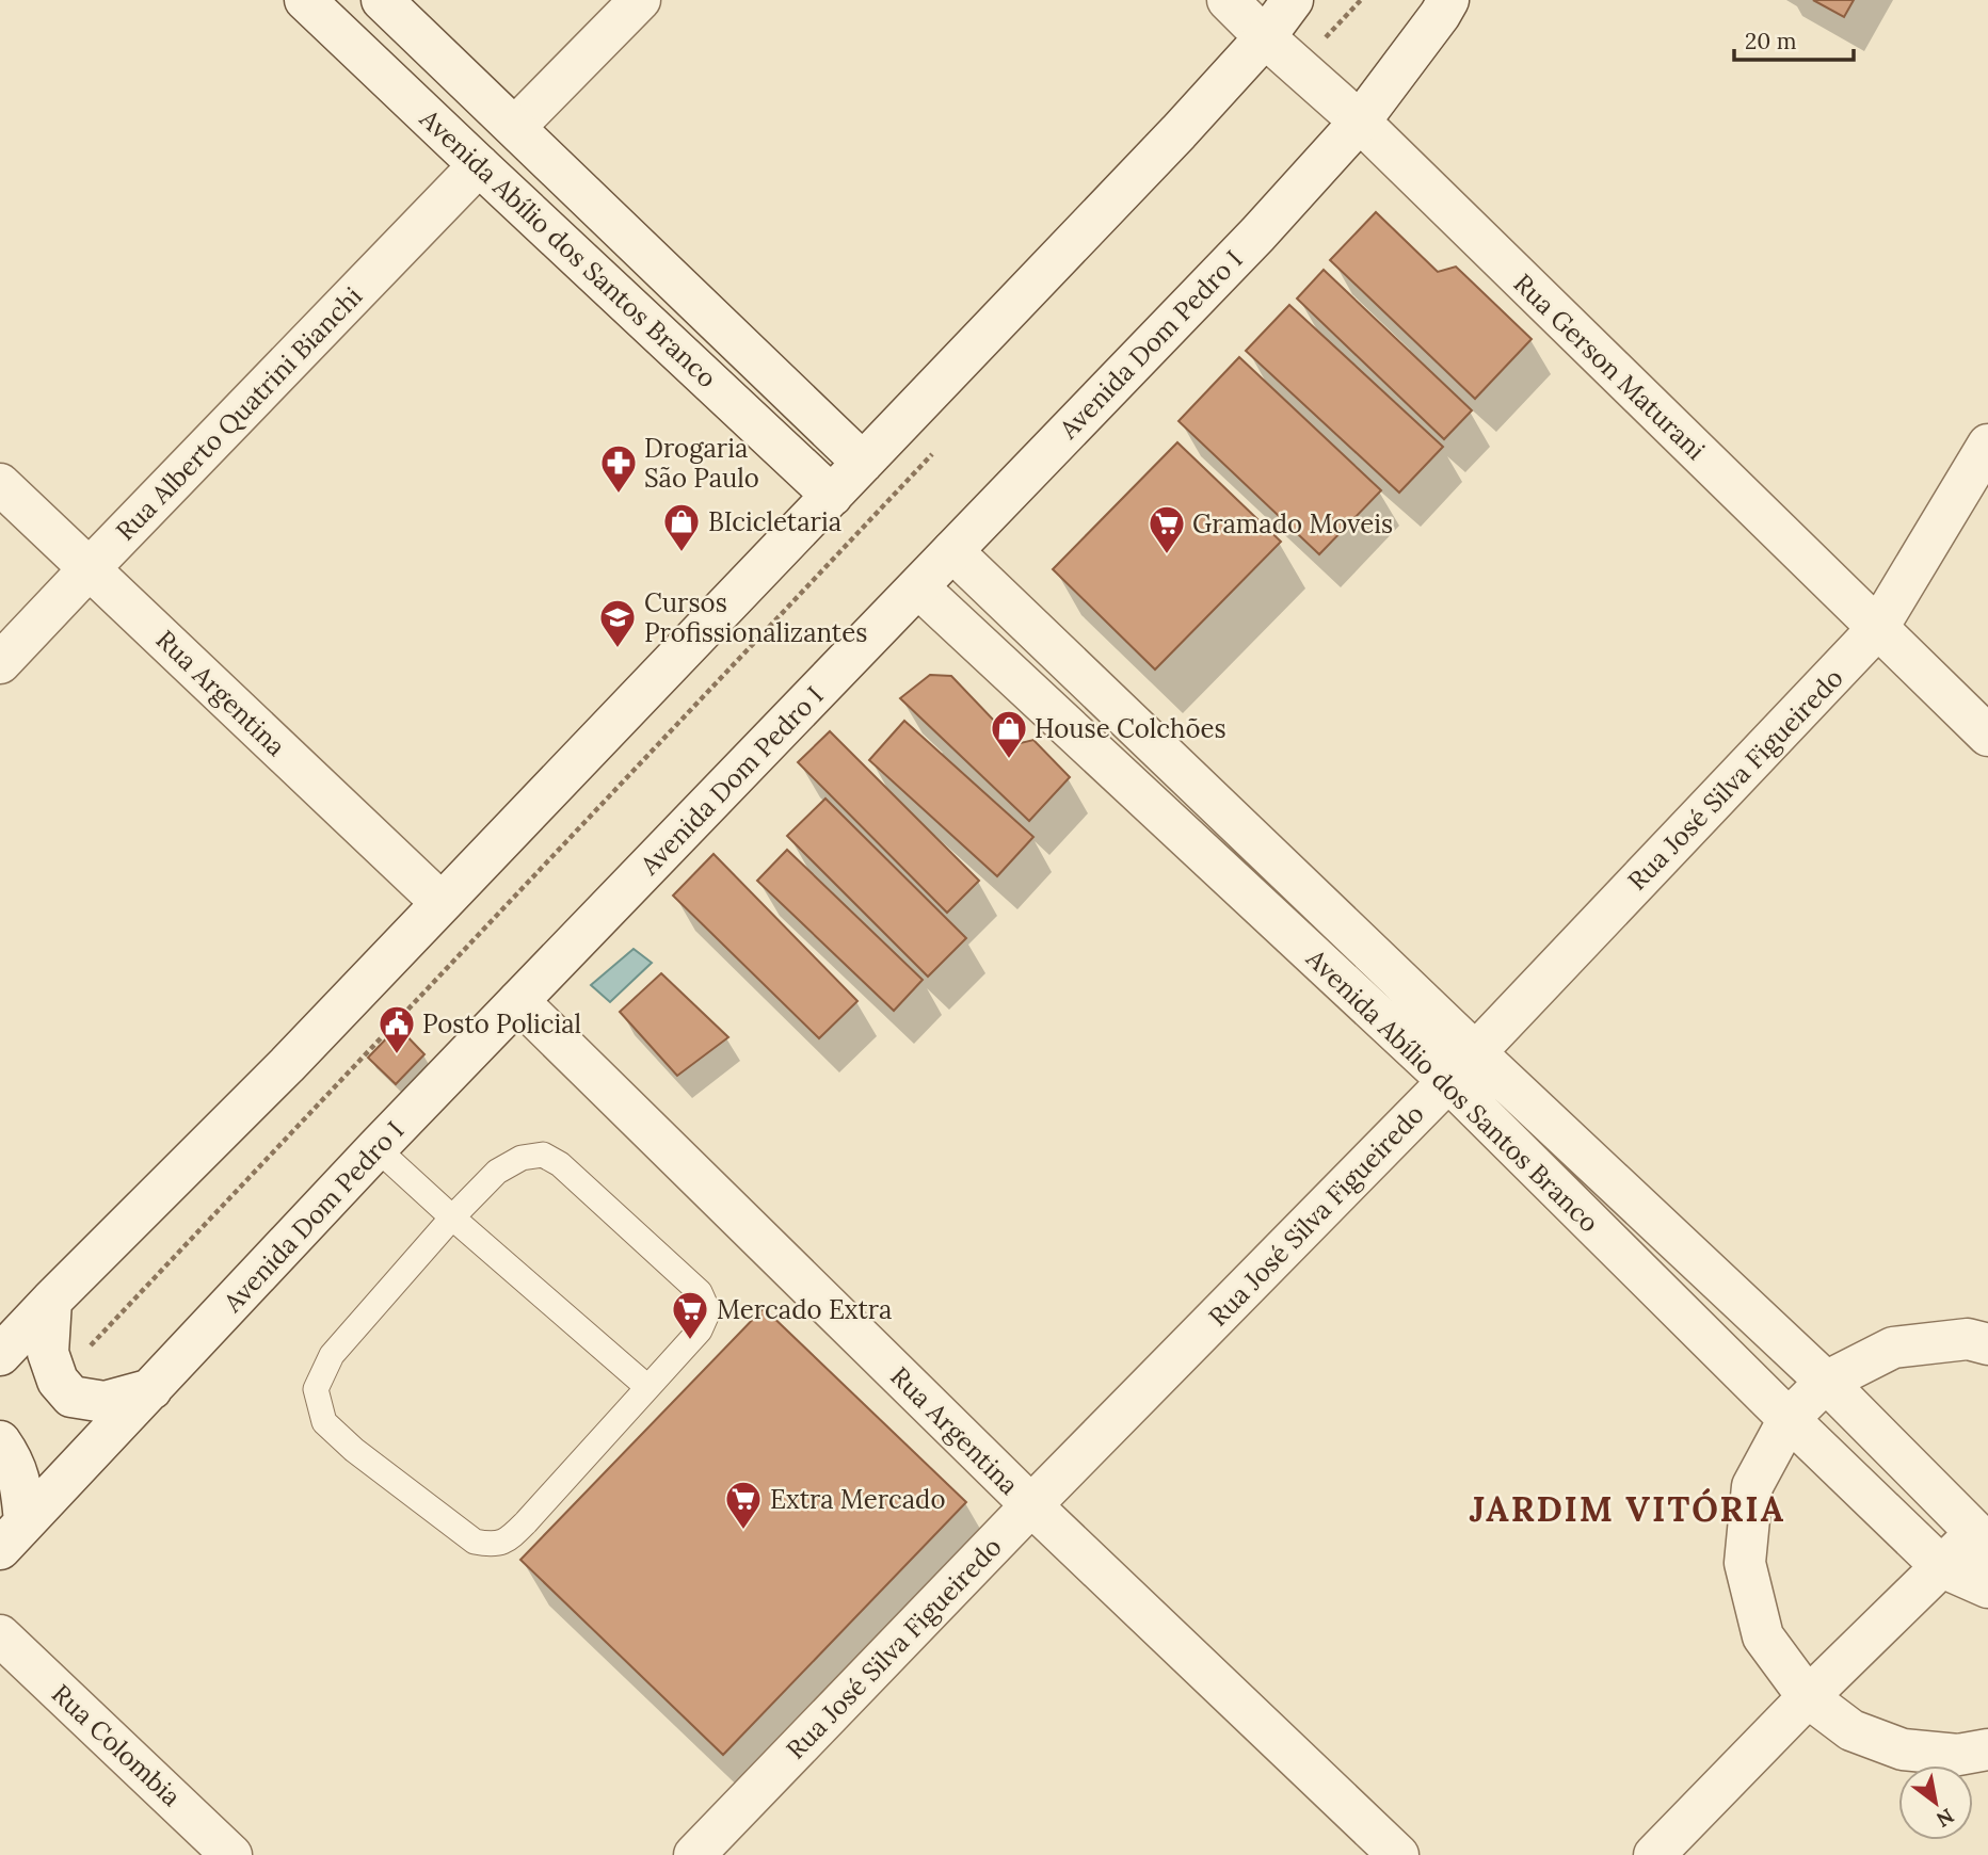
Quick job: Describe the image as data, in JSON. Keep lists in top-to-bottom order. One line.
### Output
{"streets":{"street":["Avenida Abílio dos Santos Branco","Avenida Dom Pedro I","Rua Gerson Maturani","Rua Alberto Quatrini Bianchi","Rua Argentina","Rua José Silva Figueiredo","Rua Colombia"]},"crossings":[["Avenida Abílio dos Santos Branco","Avenida Dom Pedro I"],["Avenida Abílio dos Santos Branco","Rua Alberto Quatrini Bianchi"],["Avenida Abílio dos Santos Branco","Rua José Silva Figueiredo"],["Avenida Dom Pedro I","Rua Gerson Maturani"],["Avenida Dom Pedro I","Rua Argentina"],["Rua Gerson Maturani","Rua José Silva Figueiredo"],["Rua Alberto Quatrini Bianchi","Rua Argentina"],["Rua Argentina","Rua José Silva Figueiredo"]],"districts":["JARDIM VITÓRIA"],"places":{"pharmacy":["Drogaria São Paulo"],"shop":["BIcicletaria","House Colchões"],"supermarket":["Gramado Moveis","Mercado Extra","Extra Mercado"],"school or university":["Cursos Profissionalizantes"],"public building":["Posto Policial"]},"scale_bar":"20 m","north":"bottom right"}
